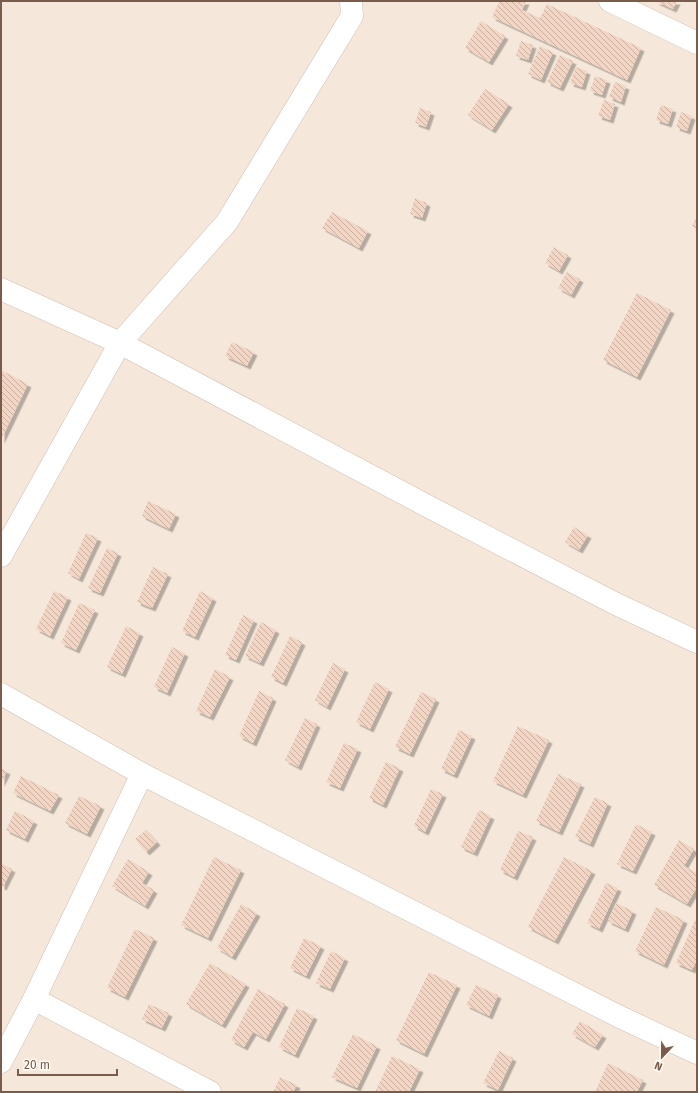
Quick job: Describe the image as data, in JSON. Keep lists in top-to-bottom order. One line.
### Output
{"scale_bar":"20 m","north":"bottom"}
